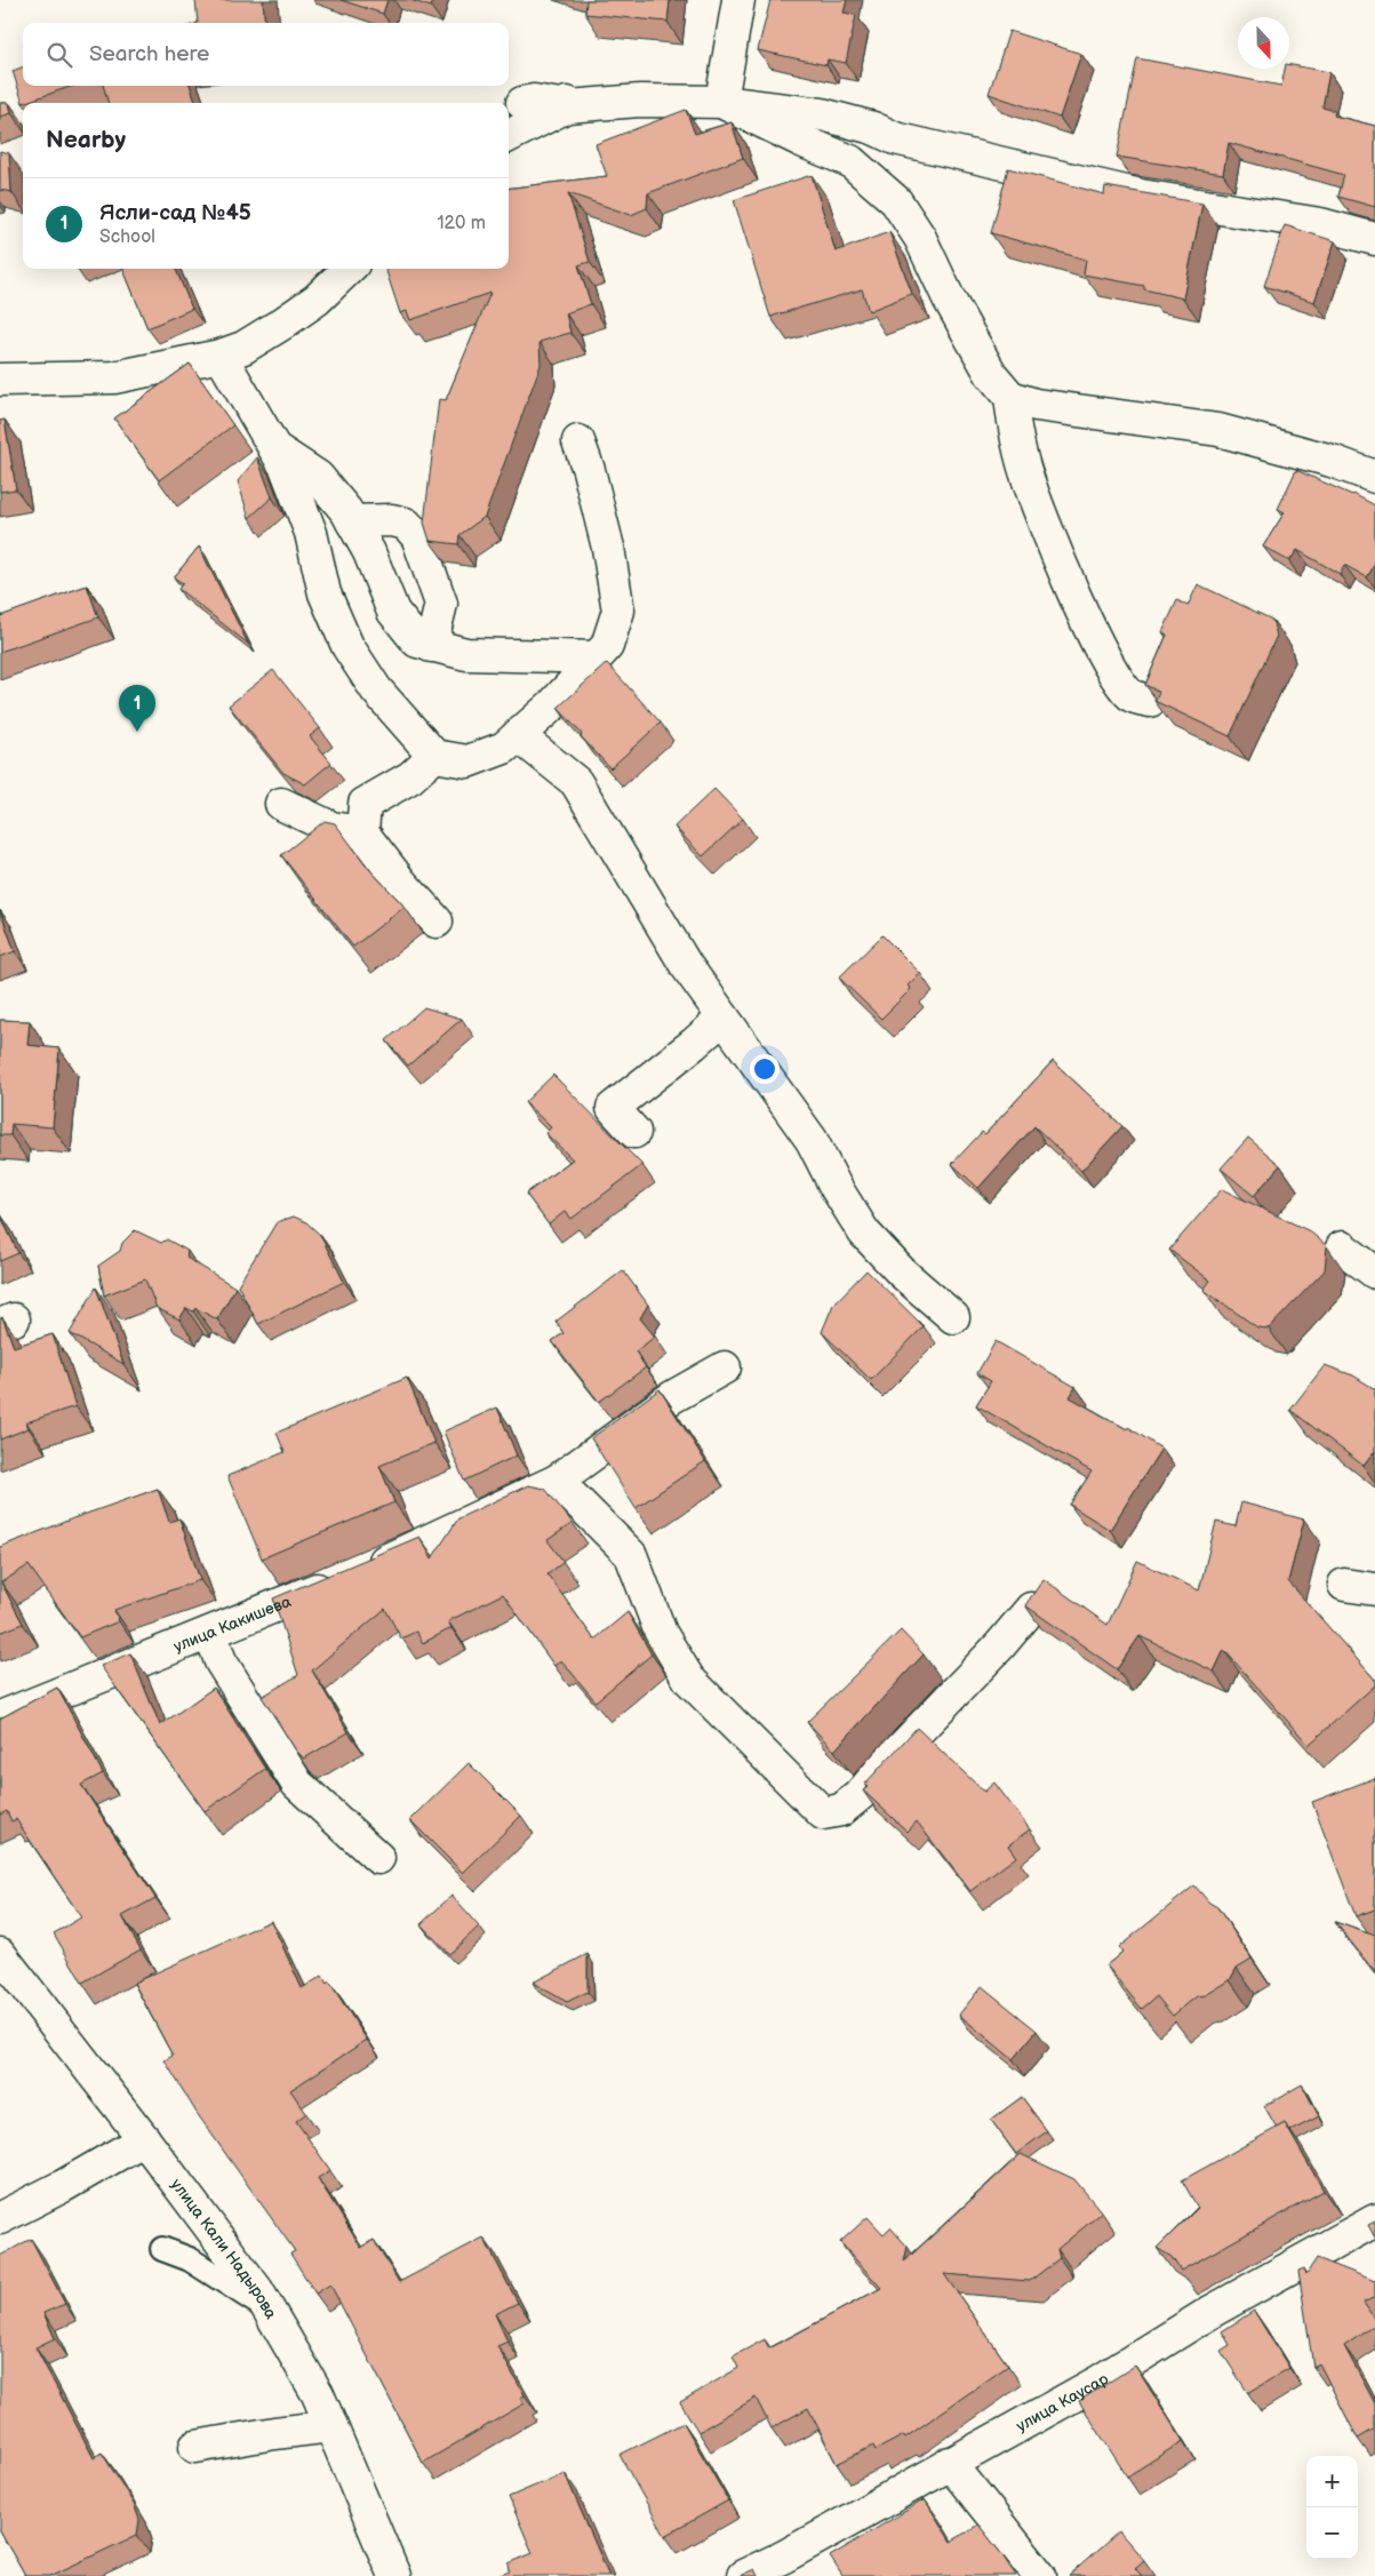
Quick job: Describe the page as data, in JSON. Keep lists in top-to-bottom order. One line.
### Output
{"streets":{"street":["улица Какишева","улица Кали Надырова","улица Каусар"]},"north":"bottom","page":{"search":"Search here","heading":"Nearby","list":[{"mark":"1","name":"Ясли-сад №45","note":"School","value":"120 m"}],"pins":"1","map_buttons":["+","−"]}}
